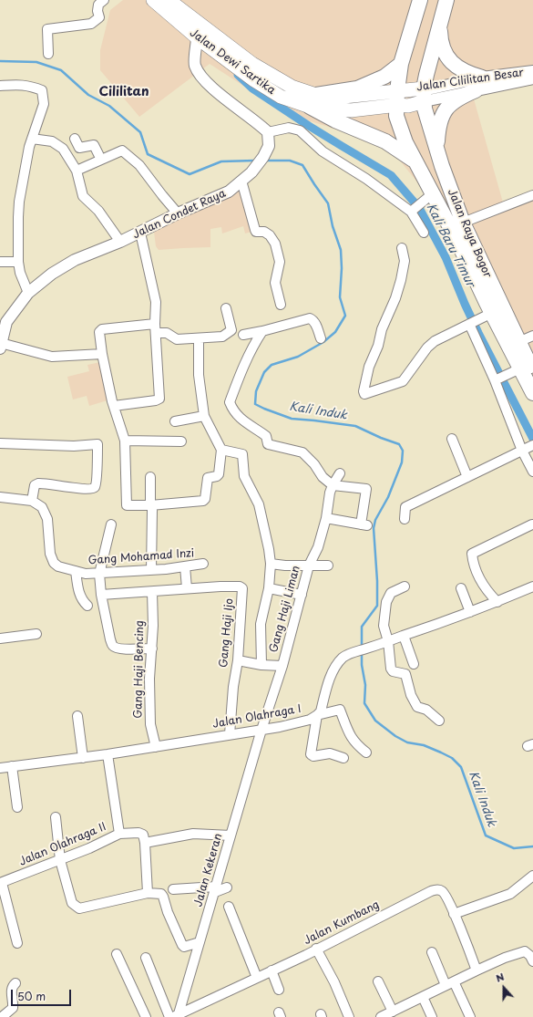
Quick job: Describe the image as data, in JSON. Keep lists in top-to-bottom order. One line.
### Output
{"streets":{"highway":["Jalan Raya Bogor"],"main road":["Jalan Dewi Sartika","Jalan Cililitan Besar"],"street":["Jalan Condet Raya","Gang Mohamad Inzi","Gang Haji Liman","Gang Haji Ijo","Gang Haji Bencing","Jalan Olahraga I","Jalan Olahraga II","Jalan Kekeran","Jalan Kumbang"]},"crossings":[["Jalan Dewi Sartika","Jalan Cililitan Besar"],["Jalan Dewi Sartika","Jalan Raya Bogor"],["Jalan Cililitan Besar","Jalan Raya Bogor"],["Gang Haji Liman","Jalan Olahraga I"],["Gang Haji Liman","Jalan Kekeran"],["Gang Haji Ijo","Gang Haji Bencing"],["Gang Haji Ijo","Jalan Olahraga I"],["Gang Haji Bencing","Jalan Olahraga I"],["Jalan Olahraga I","Jalan Olahraga II"],["Jalan Olahraga I","Jalan Kekeran"],["Jalan Kekeran","Jalan Kumbang"]],"districts":["Cililitan"],"water":["Kali Baru Timur","Kali Induk"],"scale_bar":"50 m","north":"top"}
